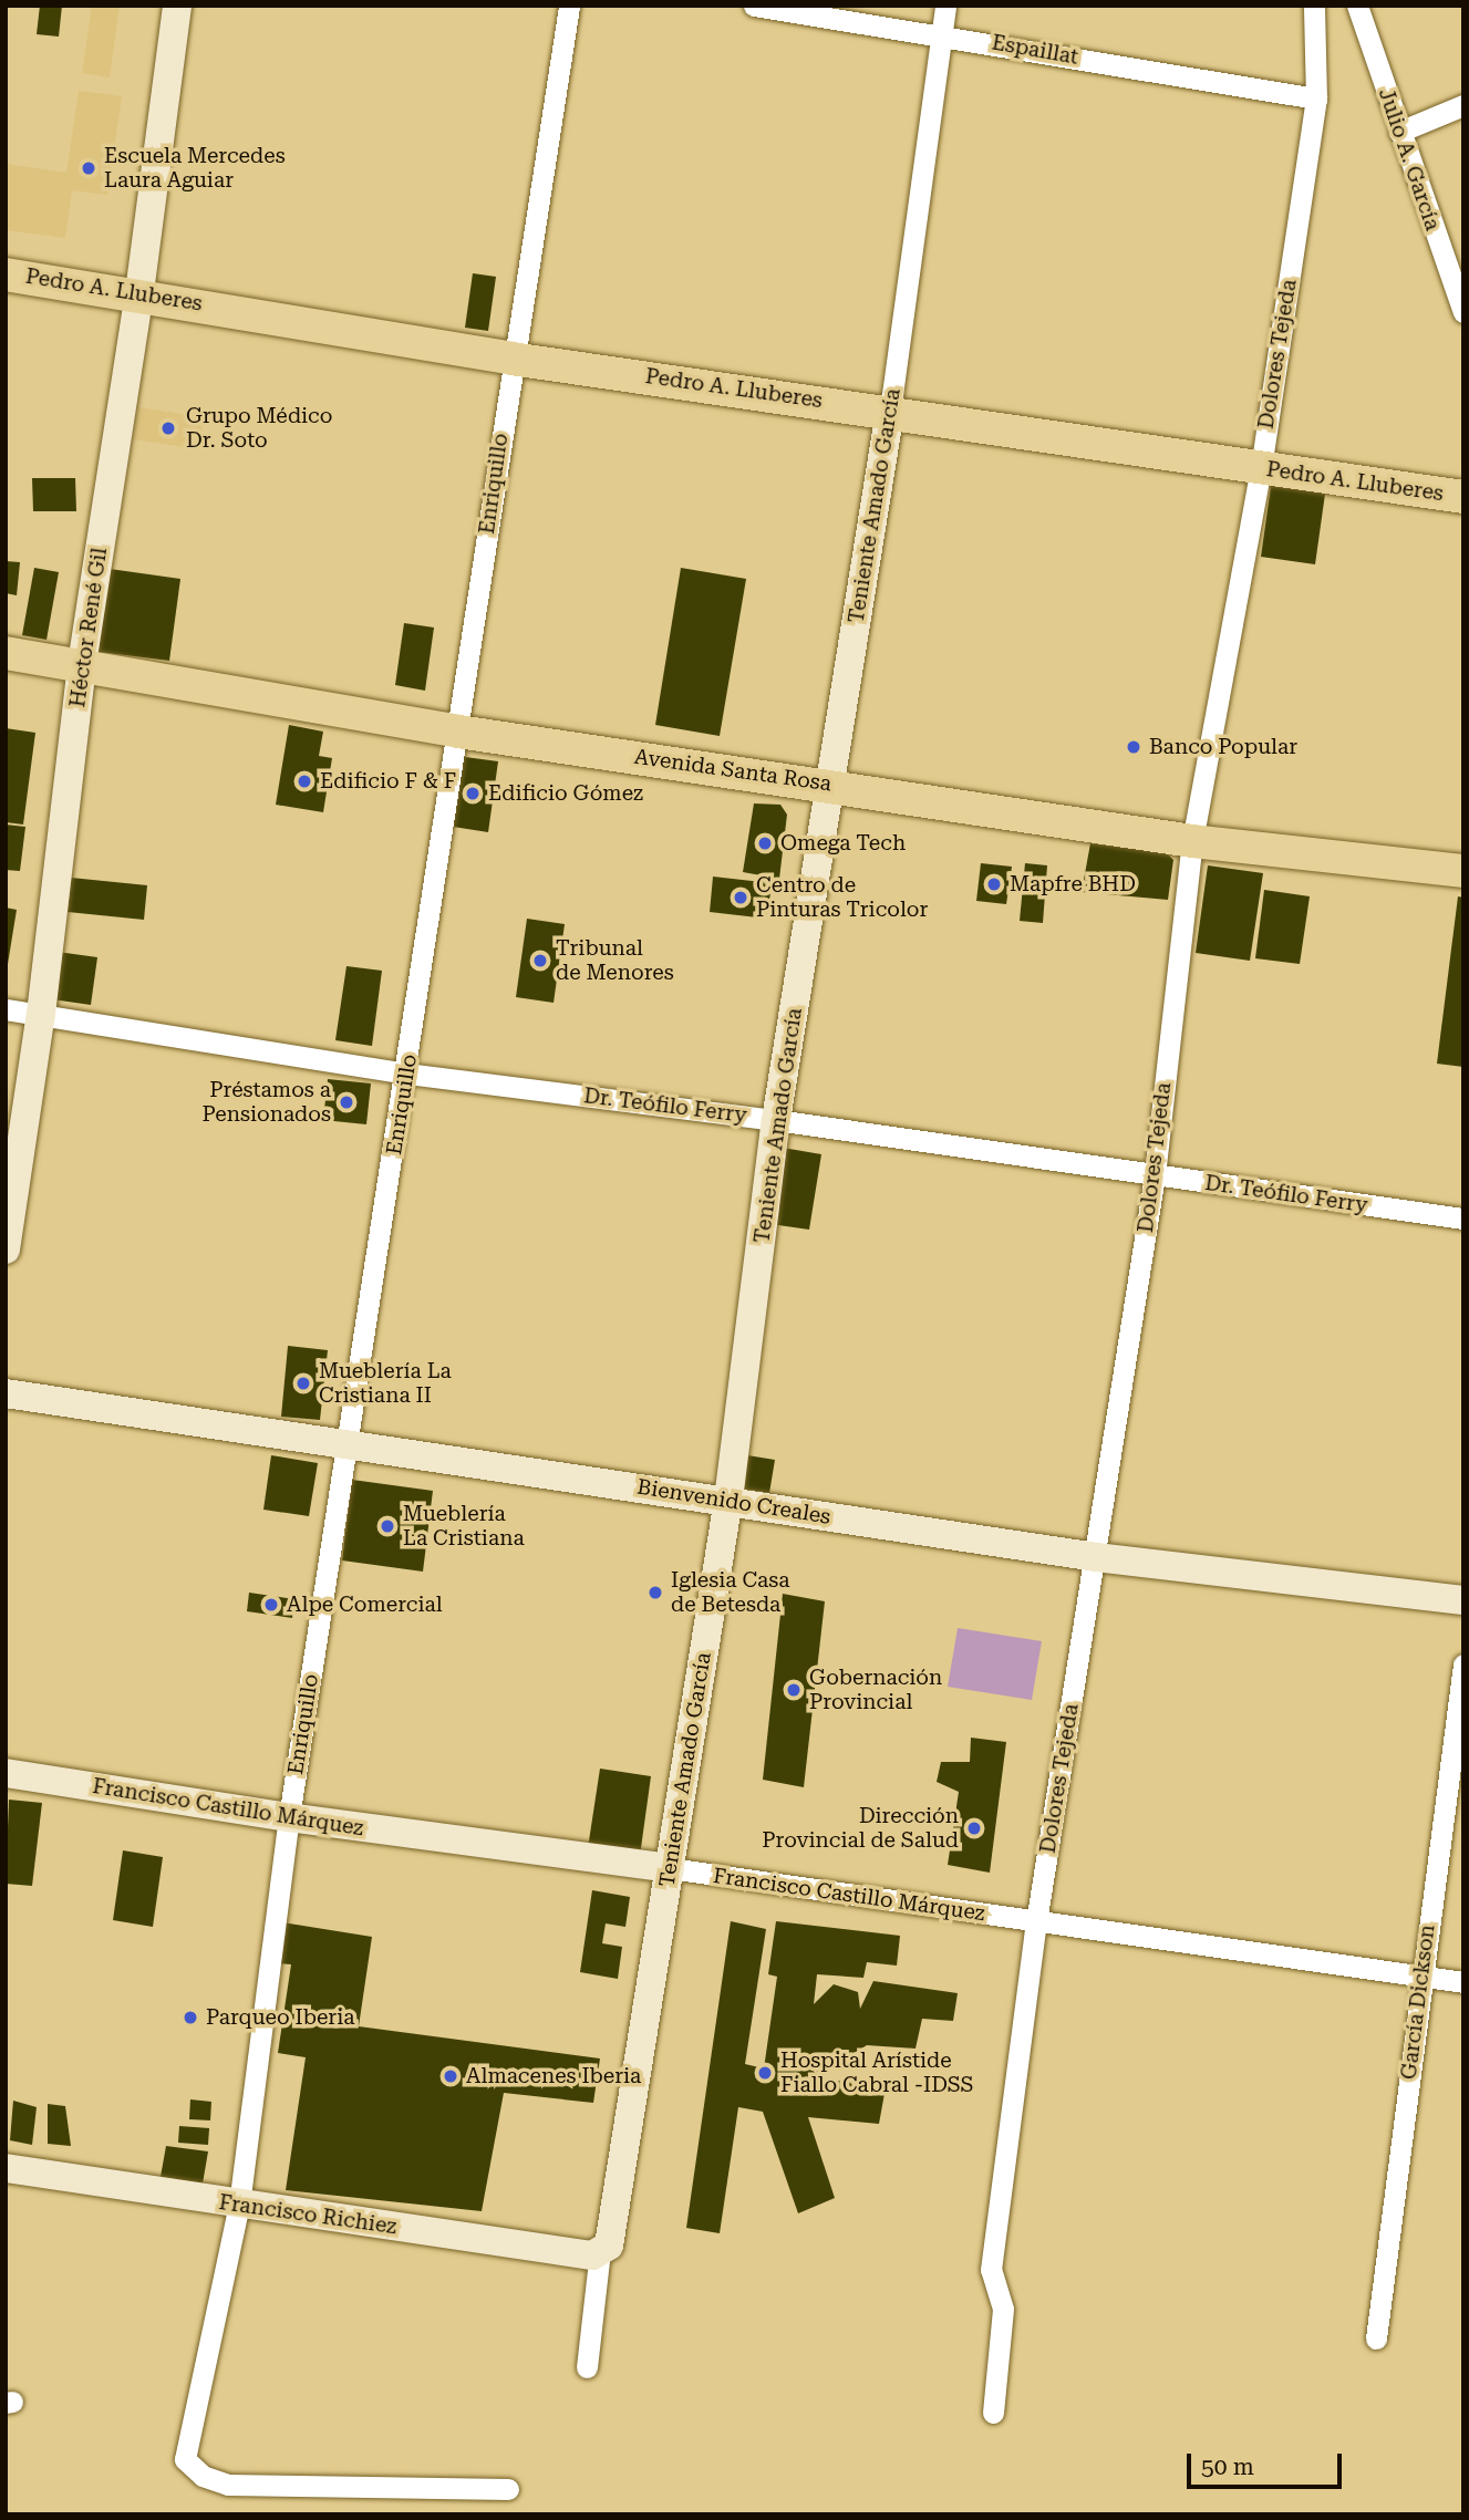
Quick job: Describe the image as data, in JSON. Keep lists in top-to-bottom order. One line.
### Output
{"streets":{"main road":["Pedro A. Lluberes","Teniente Amado García","Héctor René Gil","Avenida Santa Rosa","Bienvenido Creales","Francisco Castillo Márquez","Francisco Richiez"],"street":["Espaillat","Julio A. García","Dolores Tejeda","Enriquillo","Dr. Teófilo Ferry","García Dickson"]},"crossings":[["Espaillat","Dolores Tejeda"],["Espaillat","Teniente Amado García"],["Pedro A. Lluberes","Dolores Tejeda"],["Pedro A. Lluberes","Enriquillo"],["Pedro A. Lluberes","Teniente Amado García"],["Pedro A. Lluberes","Héctor René Gil"],["Dolores Tejeda","Avenida Santa Rosa"],["Dolores Tejeda","Dr. Teófilo Ferry"],["Dolores Tejeda","Bienvenido Creales"],["Dolores Tejeda","Francisco Castillo Márquez"],["Enriquillo","Avenida Santa Rosa"],["Enriquillo","Dr. Teófilo Ferry"],["Enriquillo","Bienvenido Creales"],["Enriquillo","Francisco Castillo Márquez"],["Enriquillo","Francisco Richiez"],["Teniente Amado García","Avenida Santa Rosa"],["Teniente Amado García","Dr. Teófilo Ferry"],["Teniente Amado García","Bienvenido Creales"],["Teniente Amado García","Francisco Castillo Márquez"],["Teniente Amado García","Francisco Richiez"],["Héctor René Gil","Avenida Santa Rosa"],["Héctor René Gil","Dr. Teófilo Ferry"],["Francisco Castillo Márquez","García Dickson"]],"places":["Escuela Mercedes Laura Aguiar","Grupo Médico Dr. Soto","Banco Popular","Edificio F & F","Edificio Gómez","Omega Tech","Mapfre BHD","Centro de Pinturas Tricolor","Tribunal de Menores","Préstamos a Pensionados","Mueblería La Cristiana II","Mueblería La Cristiana","Iglesia Casa de Betesda","Alpe Comercial","Gobernación Provincial","Dirección Provincial de Salud","Parqueo Iberia","Hospital Arístide Fiallo Cabral -IDSS","Almacenes Iberia"],"scale_bar":"50 m"}
